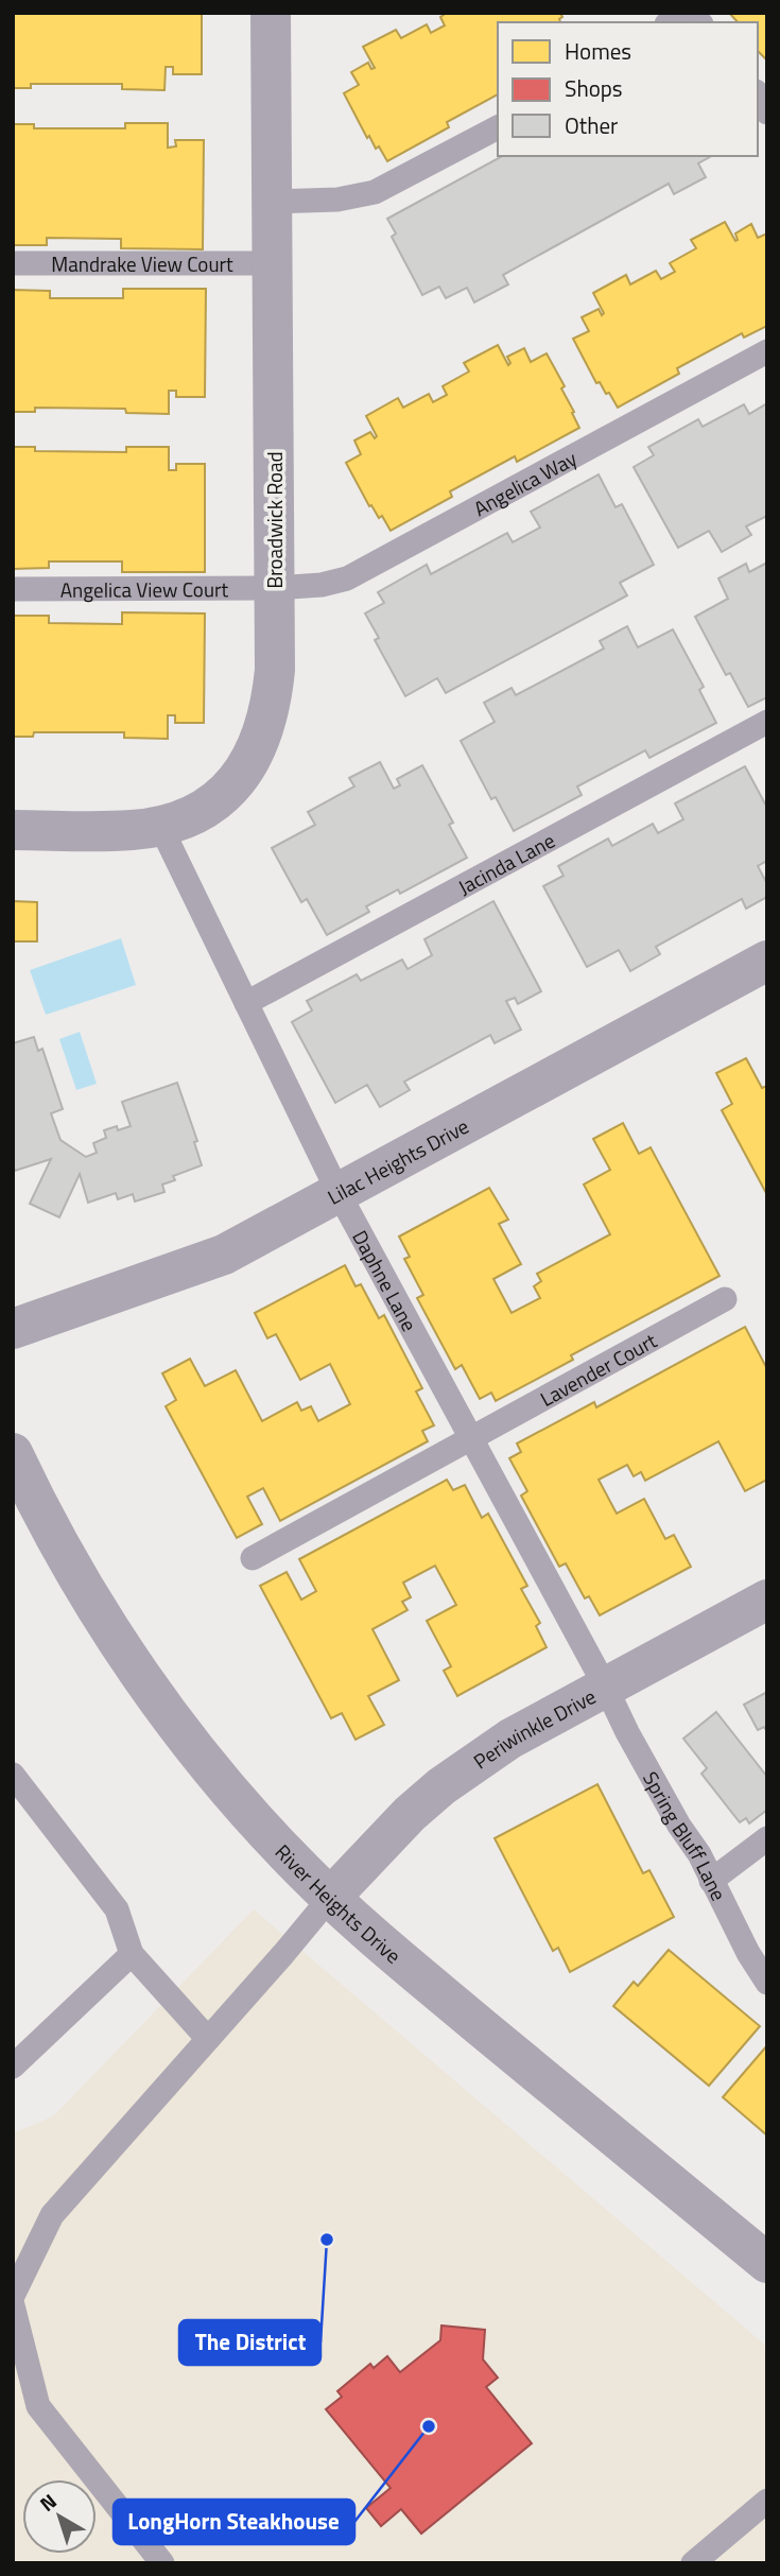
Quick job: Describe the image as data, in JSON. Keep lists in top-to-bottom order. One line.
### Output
{"streets":{"street":["Broadwick Road","Lilac Heights Drive","Periwinkle Drive","River Heights Drive"],"lane":["Mandrake View Court","Angelica Way","Angelica View Court","Jacinda Lane","Daphne Lane","Lavender Court","Spring Bluff Lane"]},"crossings":[["Mandrake View Court","Broadwick Road"],["Angelica Way","Broadwick Road"],["Angelica Way","Angelica View Court"],["Broadwick Road","Angelica View Court"],["Broadwick Road","Daphne Lane"],["Jacinda Lane","Daphne Lane"],["Lilac Heights Drive","Daphne Lane"],["Daphne Lane","Lavender Court"],["Daphne Lane","Periwinkle Drive"],["Daphne Lane","Spring Bluff Lane"],["Periwinkle Drive","Spring Bluff Lane"],["Periwinkle Drive","River Heights Drive"]],"places":["The District","LongHorn Steakhouse"],"legend":["Homes","Shops","Other"],"north":"top left"}
